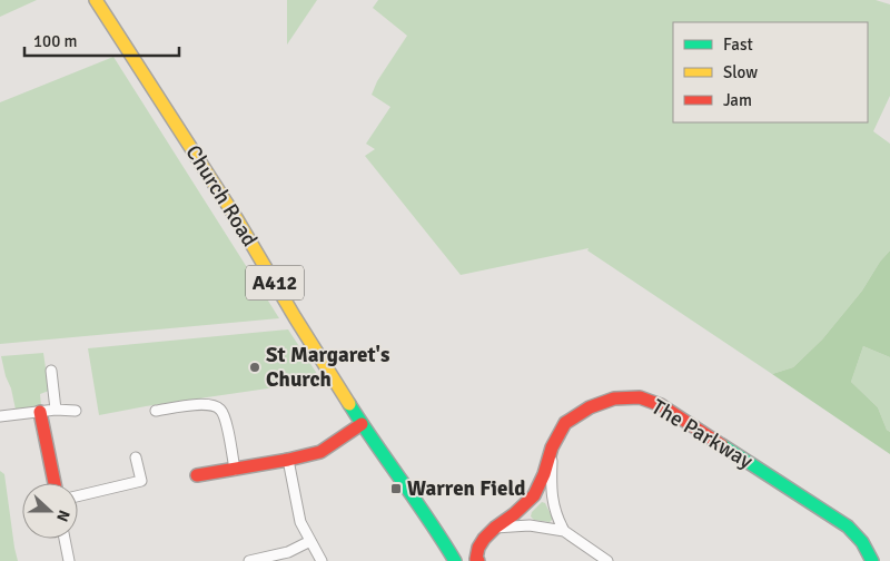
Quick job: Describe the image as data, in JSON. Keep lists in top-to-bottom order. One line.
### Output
{"streets":{"street":["Church Road","A412","The Parkway"]},"places":{"other":["St Margaret's Church"],"transit":["Warren Field"]},"legend":["Fast","Slow","Jam"],"scale_bar":"100 m","north":"right"}
